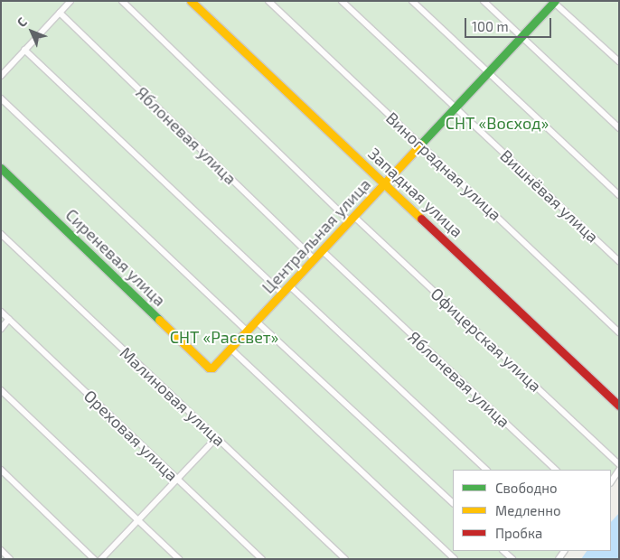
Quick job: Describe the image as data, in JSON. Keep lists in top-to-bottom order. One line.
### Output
{"streets":{"street":["Яблоневая улица","Виноградная улица","Западная улица","Вишнёвая улица","Центральная улица","Сиреневая улица","Офицерская улица","Малиновая улица","Ореховая улица"]},"crossings":[["Яблоневая улица","Центральная улица"],["Виноградная улица","Центральная улица"],["Западная улица","Центральная улица"],["Вишнёвая улица","Центральная улица"],["Центральная улица","Сиреневая улица"],["Центральная улица","Офицерская улица"]],"parks":["СНТ «Восход»","СНТ «Рассвет»"],"legend":["Свободно","Медленно","Пробка"],"scale_bar":"100 m","north":"top left"}
